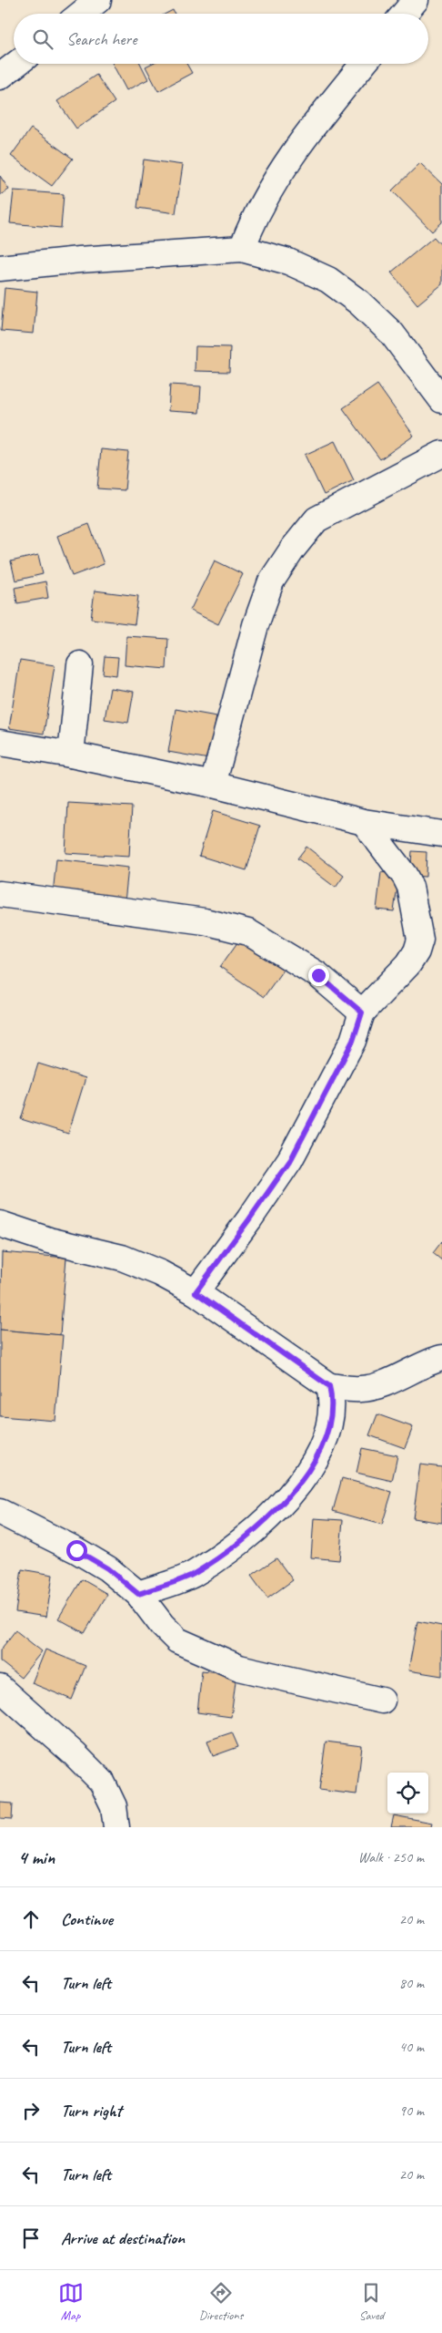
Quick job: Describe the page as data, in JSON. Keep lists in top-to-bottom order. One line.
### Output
{"page":{"search":"Search here","heading":["4 min","Walk · 250 m"],"list":[["Continue","20 m"],["Turn left","80 m"],["Turn left","40 m"],["Turn right","90 m"],["Turn left","20 m"],"Arrive at destination"],"nav":["Map","Directions","Saved"]}}
